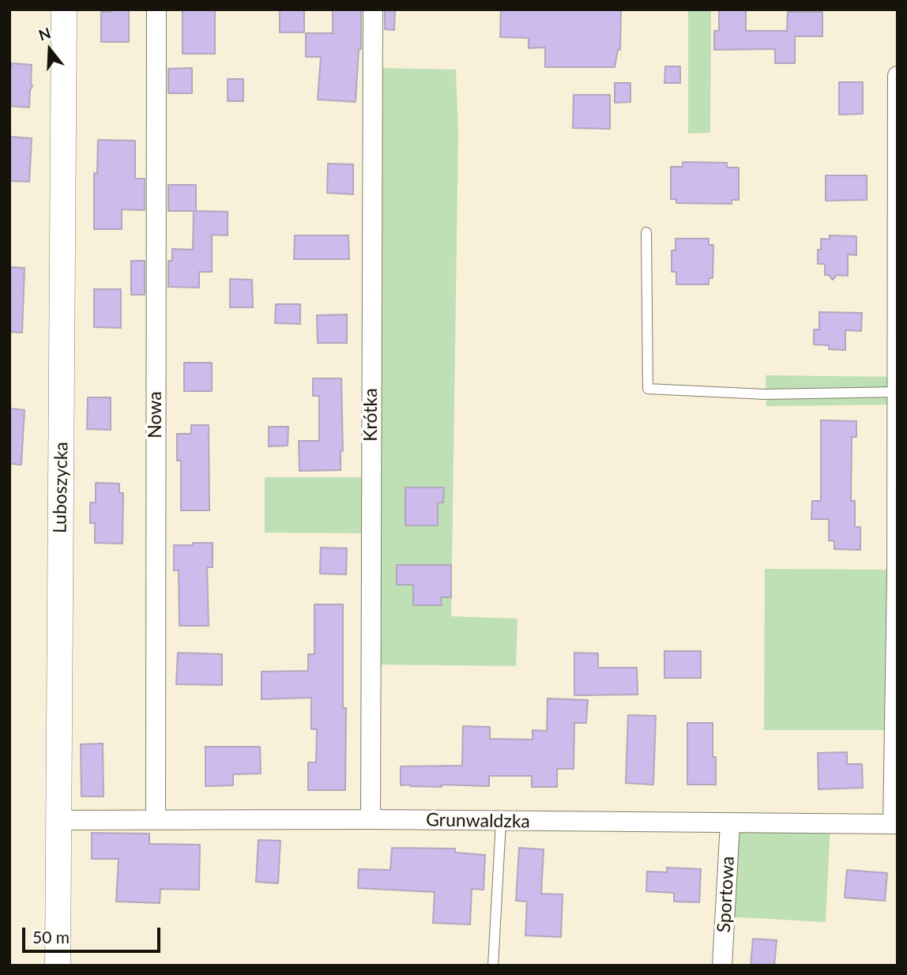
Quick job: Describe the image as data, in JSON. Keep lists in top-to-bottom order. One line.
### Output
{"streets":{"street":["Nowa","Krótka","Luboszycka","Grunwaldzka","Sportowa"]},"crossings":[["Nowa","Grunwaldzka"],["Krótka","Grunwaldzka"],["Luboszycka","Grunwaldzka"],["Grunwaldzka","Sportowa"]],"scale_bar":"50 m","north":"top"}
